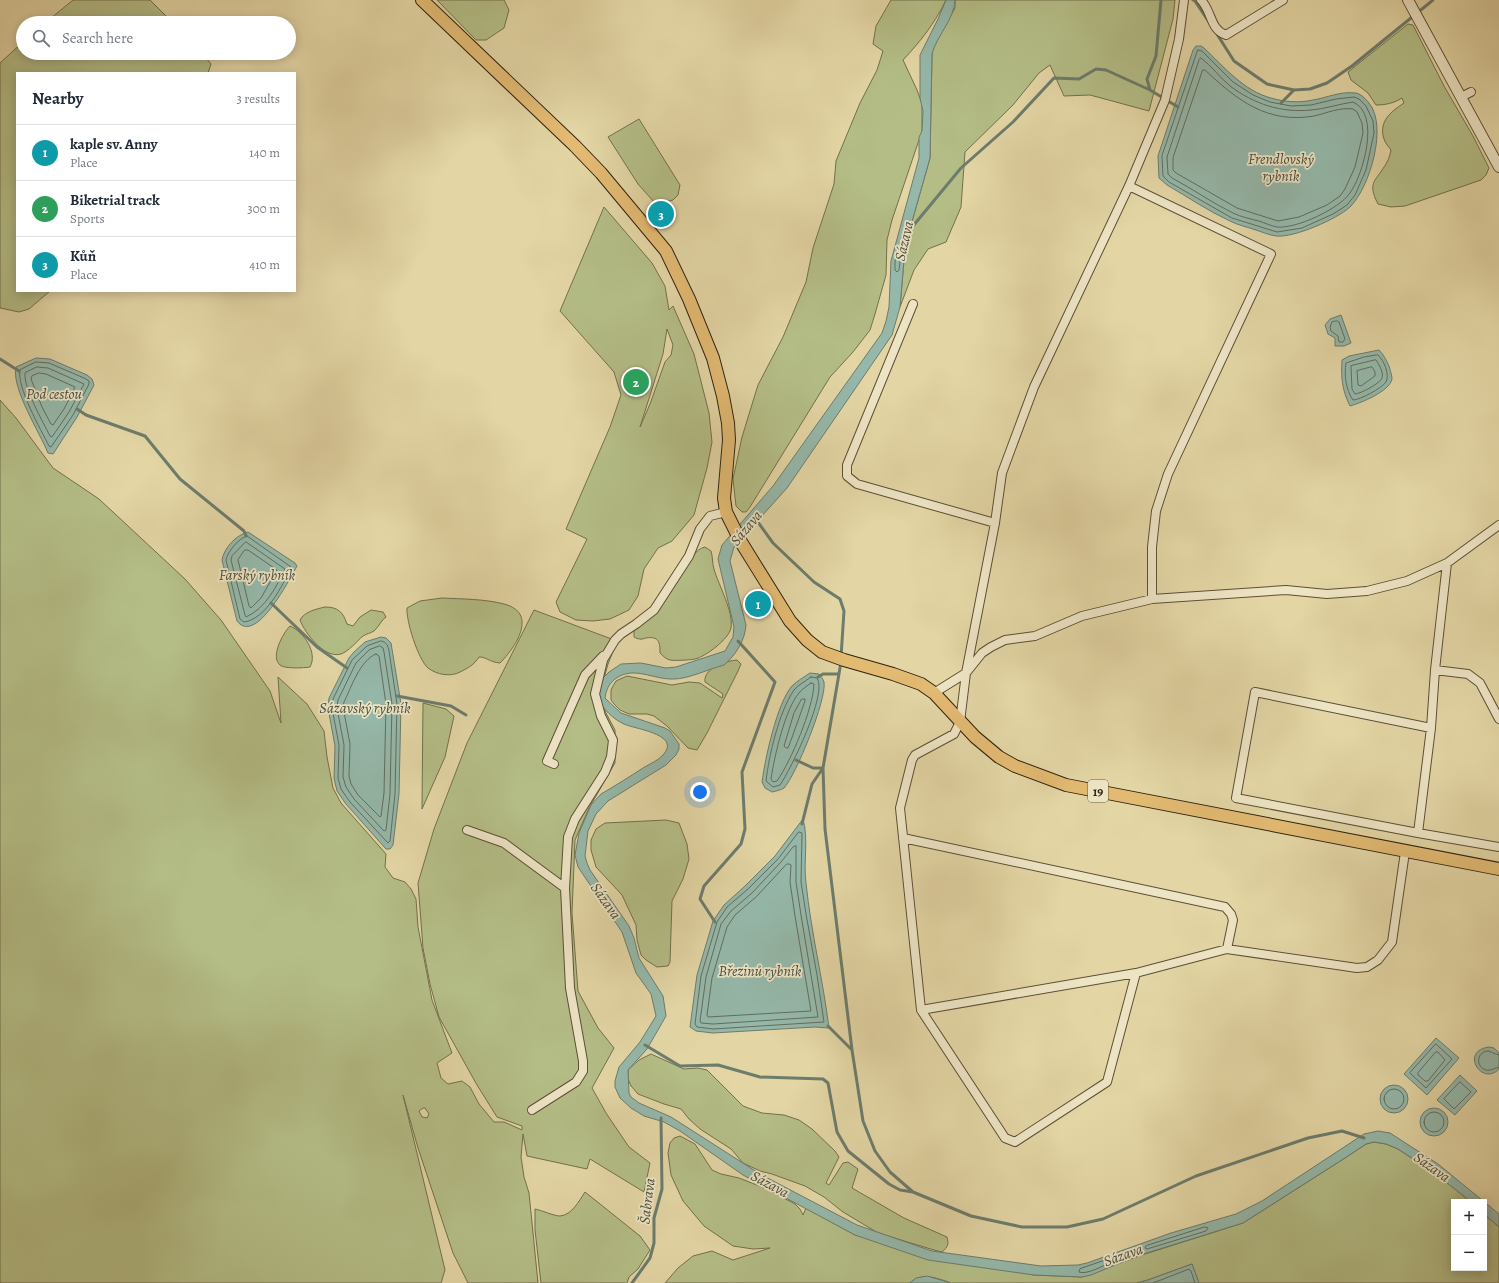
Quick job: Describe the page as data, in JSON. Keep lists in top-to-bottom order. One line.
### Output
{"streets":{"main road":["19"]},"water":["Frendlovský rybník","Sázava","Pod cestou","Farský rybník","Sázavský rybník","Březinů rybník","Šabrava"],"page":{"search":"Search here","heading":["Nearby","3 results"],"list":[{"mark":"1","name":"kaple sv. Anny","note":"Place","value":"140 m"},{"mark":"2","name":"Biketrial track","note":"Sports","value":"300 m"},{"mark":"3","name":"Kůň","note":"Place","value":"410 m"}],"pins":["3","2","1"],"map_buttons":["+","−"]}}
